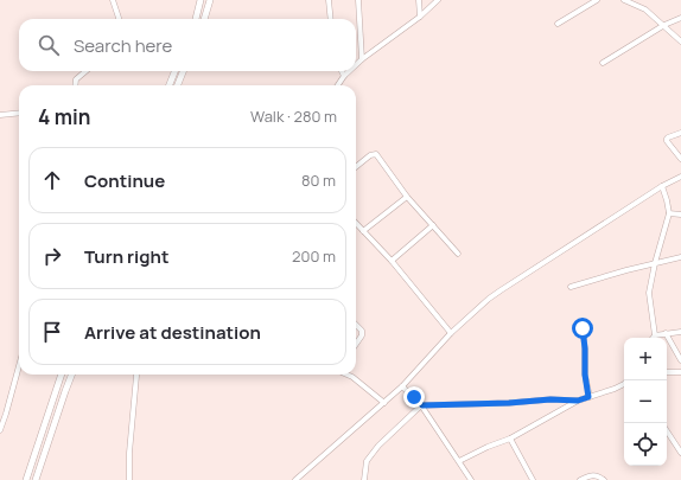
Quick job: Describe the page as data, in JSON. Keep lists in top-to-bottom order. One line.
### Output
{"page":{"search":"Search here","heading":["4 min","Walk · 280 m"],"list":[["Continue","80 m"],["Turn right","200 m"],"Arrive at destination"],"map_buttons":["+","−"]}}
